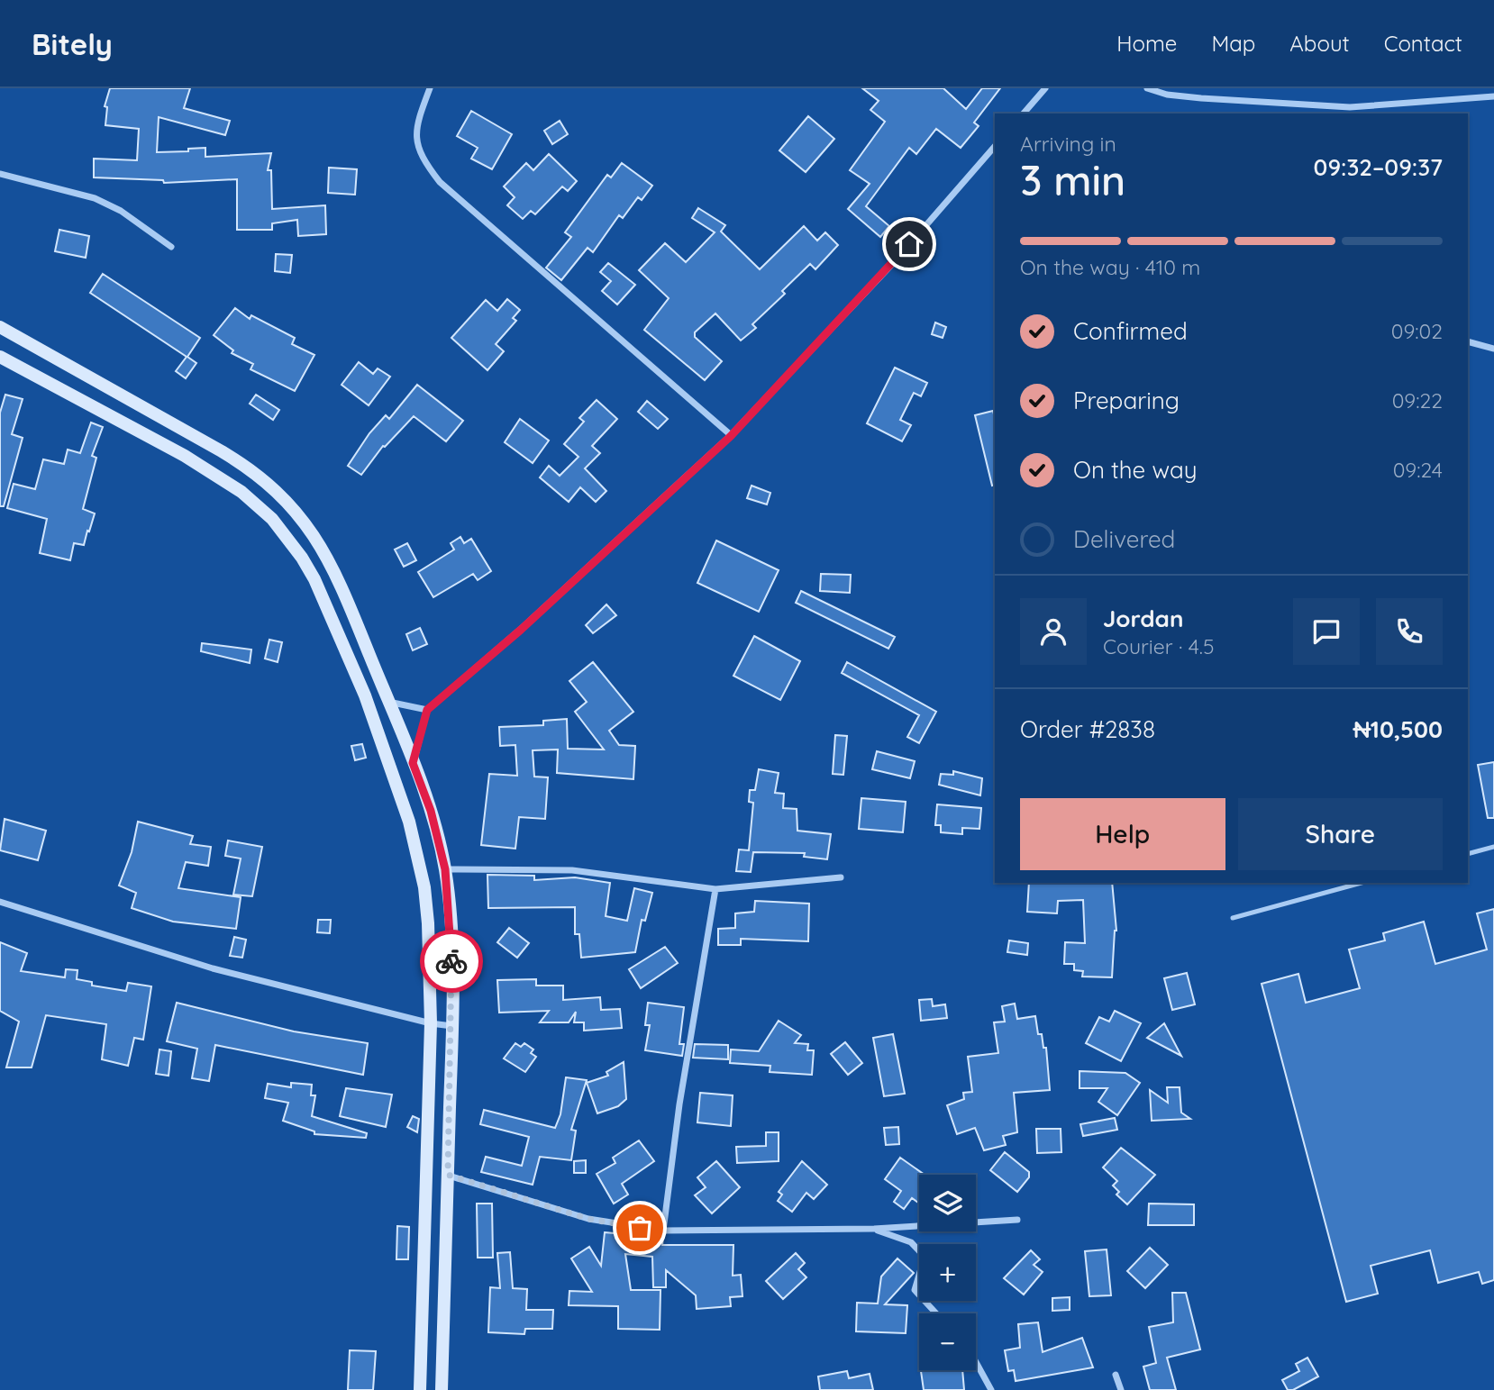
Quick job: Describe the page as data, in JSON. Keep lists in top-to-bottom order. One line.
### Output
{"page":{"header":"Bitely","nav":["Home","Map","About","Contact"],"heading":["3 min","Arriving in","09:32–09:37"],"panel":["Jordan","Courier · 4.5","Order #2838","₦10,500"],"bar":"On the way · 410 m","list":[["Confirmed","09:02"],["Preparing","09:22"],["On the way","09:24"],"Delivered"],"buttons":["Help","Share"],"map_buttons":["+","−"]}}
